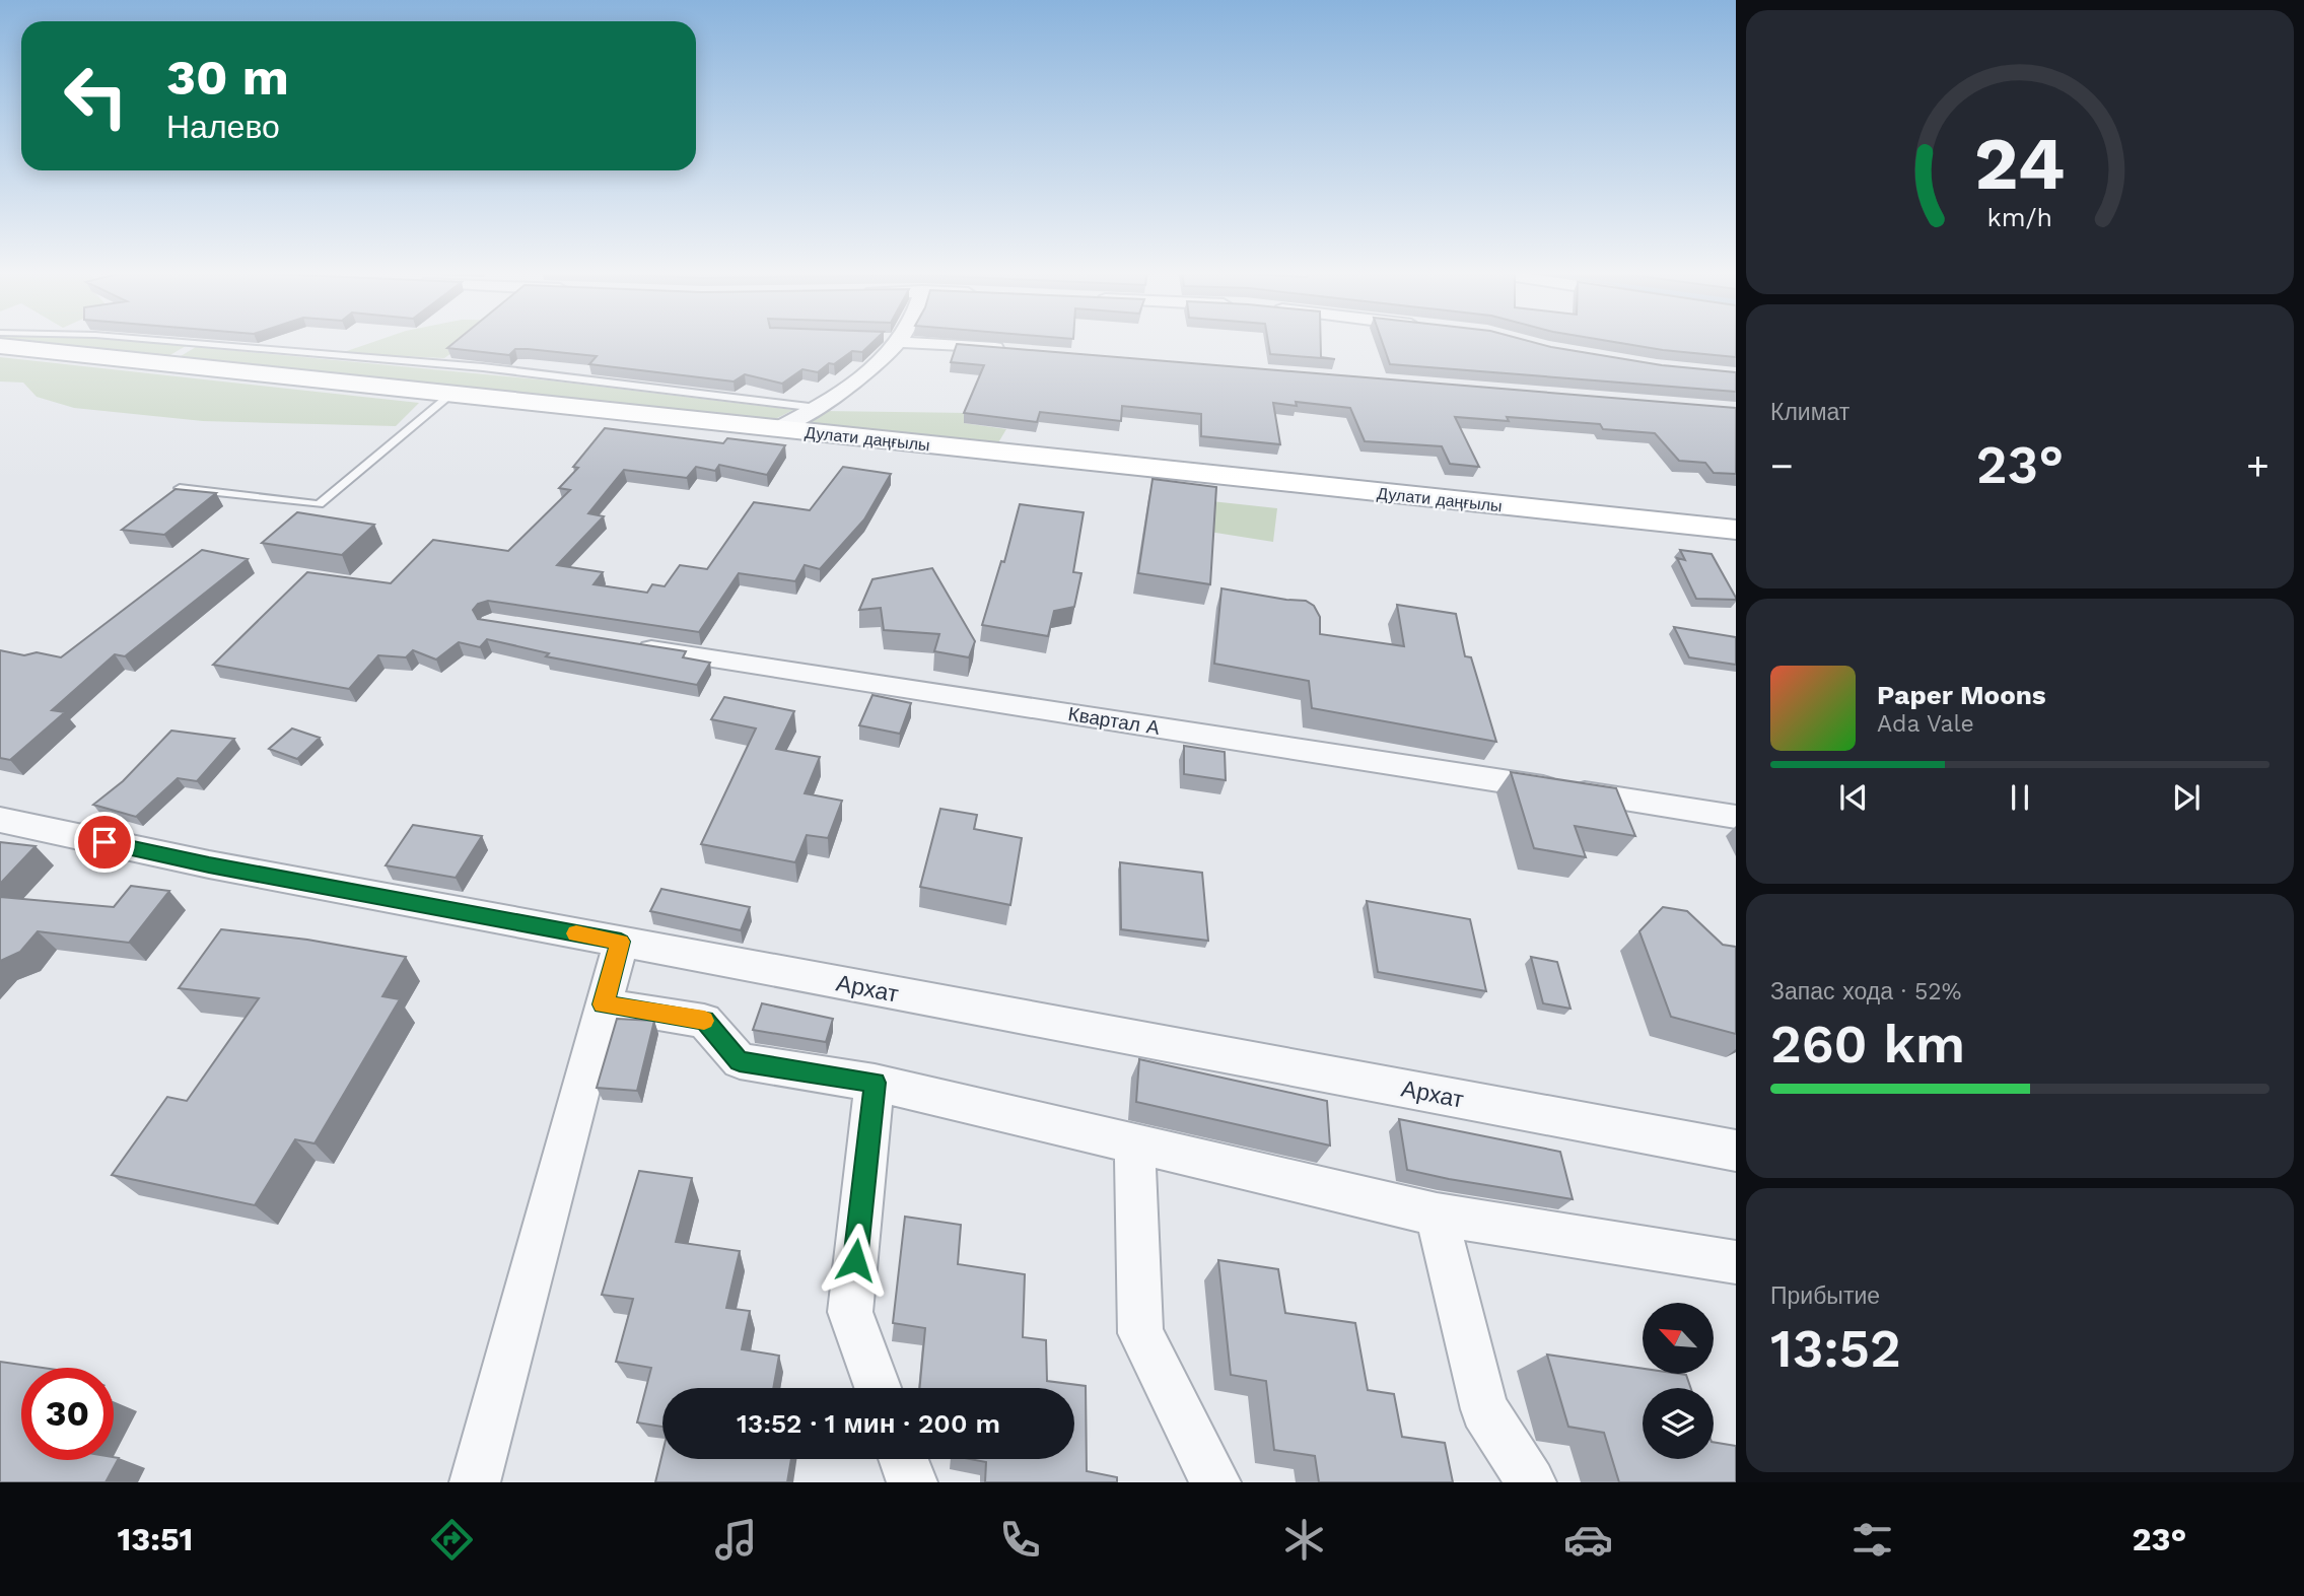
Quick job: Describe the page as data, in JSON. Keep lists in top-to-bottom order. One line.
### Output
{"streets":{"main road":["Дулати даңғылы"],"street":["Квартал А","Архат"]},"north":"top left","page":{"turn":["30 m","Налево"],"tile":["Климат",["Запас хода · 52%","260 km"],["Прибытие","13:52"]],"heat":["−","23°","+"],"song":["Paper Moons","Ada Vale"],"limit":"30","trip":"13:52 · 1 мин · 200 m","tabs":["13:51","23°"],"gauge":["24","km/h"]}}
